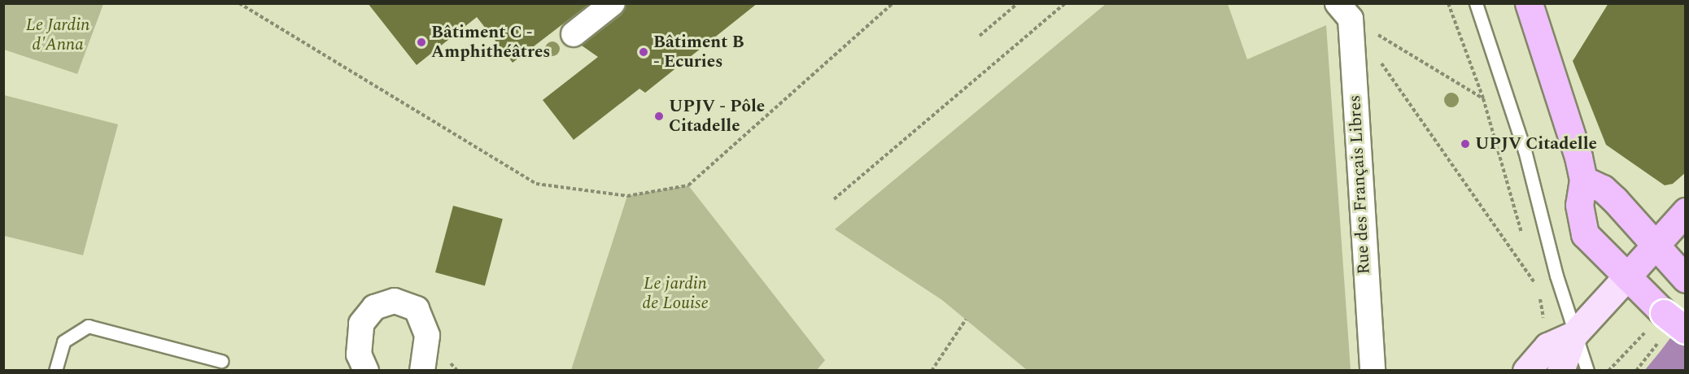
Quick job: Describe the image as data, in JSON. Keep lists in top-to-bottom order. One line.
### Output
{"streets":{"street":["Rue des Français Libres"]},"parks":["Le Jardin d'Anna","Le jardin de Louise"],"places":["Bâtiment C - Amphithéâtres","Bâtiment B - Ecuries","UPJV - Pôle Citadelle","UPJV Citadelle"]}
